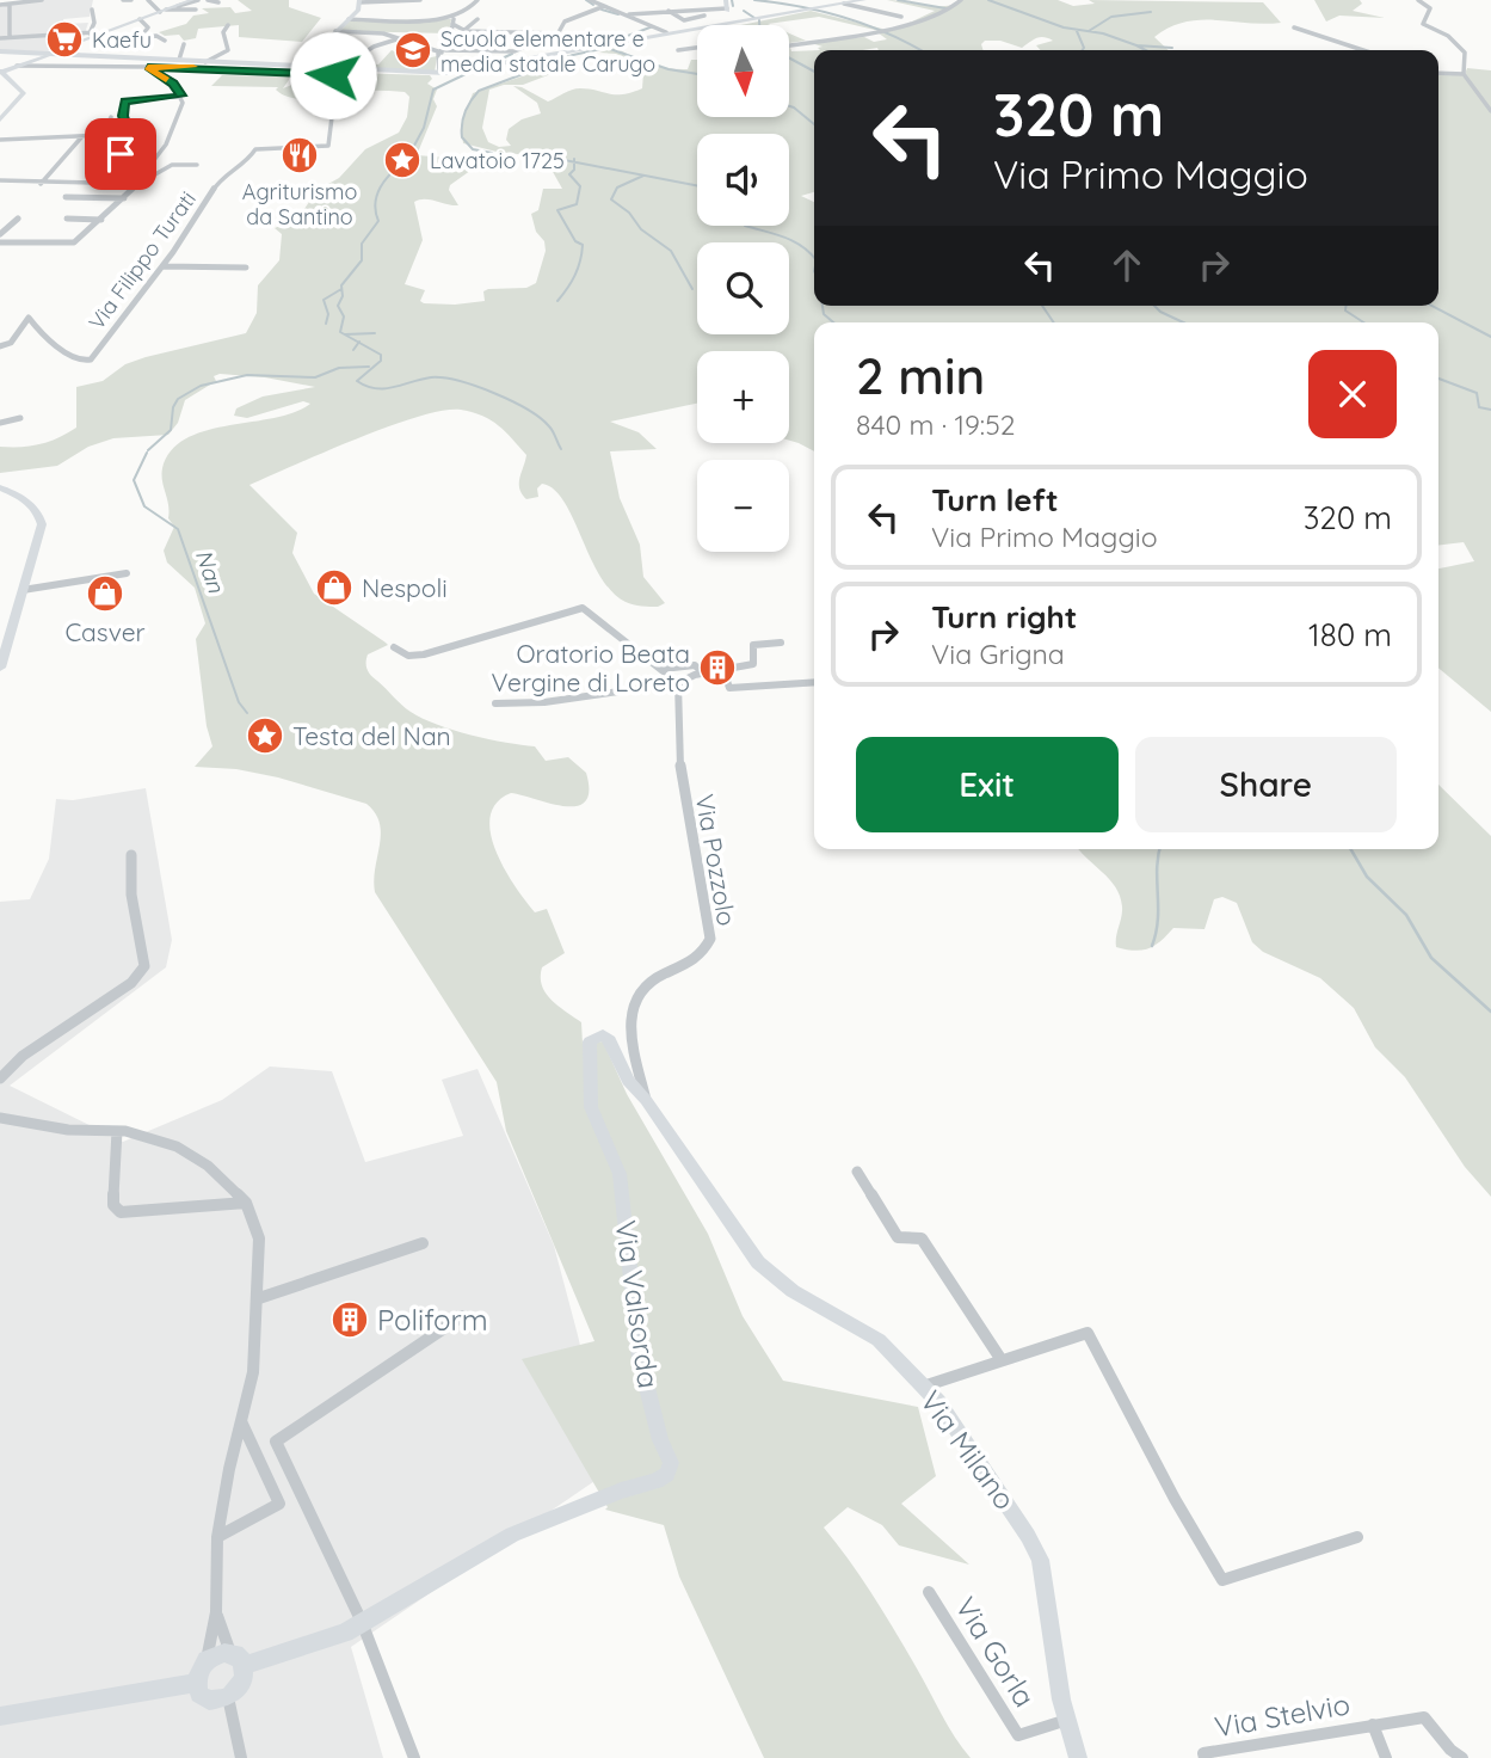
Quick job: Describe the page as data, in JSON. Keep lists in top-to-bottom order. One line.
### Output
{"streets":{"street":["Via Filippo Turati","Via Pozzolo","Via Valsorda","Via Milano","Via Gorla","Via Stelvio"]},"crossings":[["Via Pozzolo","Via Valsorda"],["Via Pozzolo","Via Milano"],["Via Valsorda","Via Milano"],["Via Milano","Via Gorla"]],"water":["Nan"],"places":{"supermarket":["Kaefu"],"school or university":["Scuola elementare e media statale Carugo"],"restaurant":["Agriturismo da Santino"],"place":["Lavatoio 1725","Testa del Nan"],"shop":["Nespoli","Casver"],"building":["Oratorio Beata Vergine di Loreto","Poliform"]},"north":"bottom","page":{"map_buttons":["+","−"],"turn":["320 m","Via Primo Maggio"],"heading":["2 min","840 m · 19:52"],"list":[{"name":"Turn left","note":"Via Primo Maggio","value":"320 m"},{"name":"Turn right","note":"Via Grigna","value":"180 m"}],"buttons":["Exit","Share"]}}
